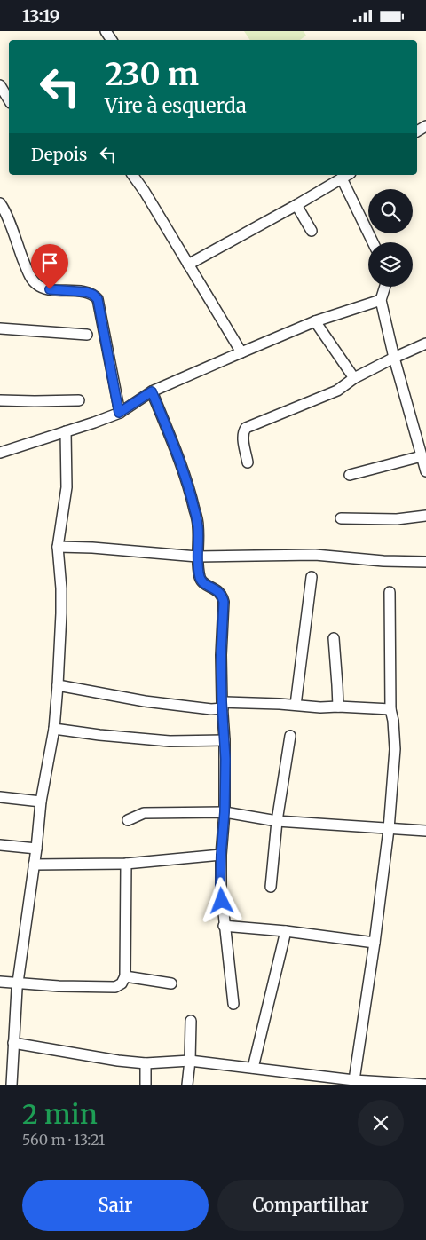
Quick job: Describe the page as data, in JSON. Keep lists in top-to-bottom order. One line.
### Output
{"page":{"status":"13:19","turn":["230 m","Vire à esquerda"],"then":"Depois","heading":["2 min","560 m · 13:21"],"buttons":["Sair","Compartilhar"]}}
